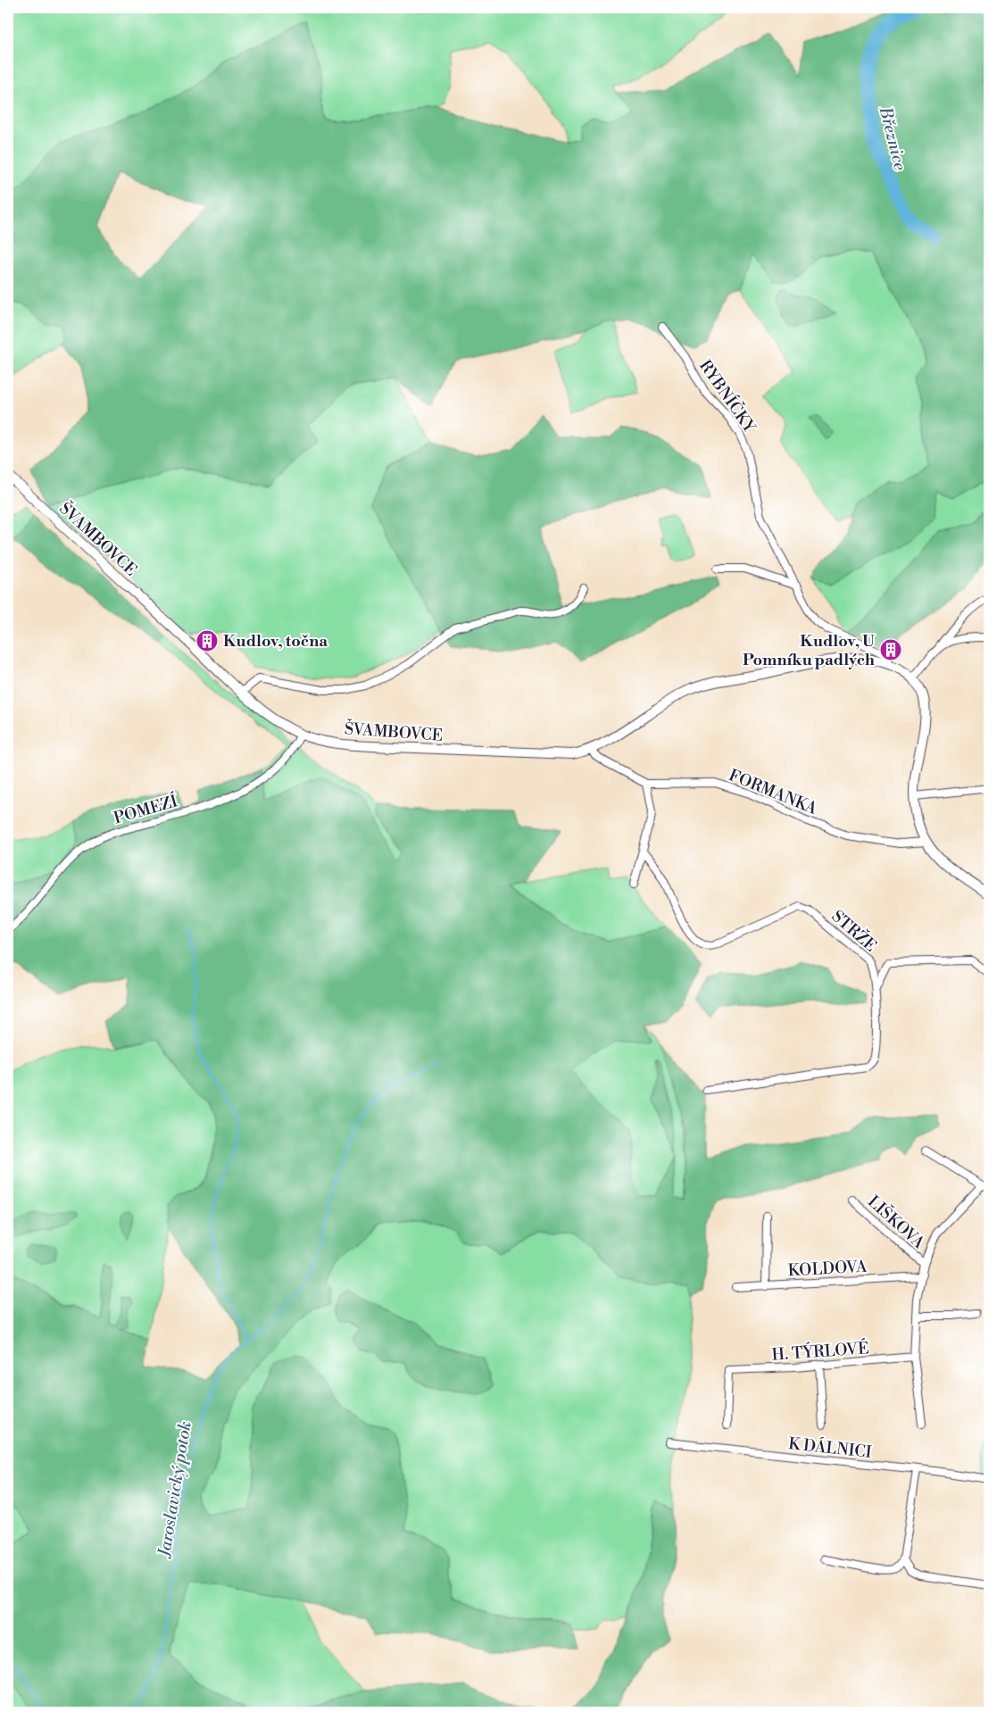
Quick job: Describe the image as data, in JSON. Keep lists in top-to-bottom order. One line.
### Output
{"streets":{"street":["RYBNÍČKY","ŠVAMBOVCE","FORMANKA","POMEZÍ","STRŽE","LIŠKOVA","KOLDOVA","H. TÝRLOVÉ","K DÁLNICI"]},"crossings":[["RYBNÍČKY","ŠVAMBOVCE"],["ŠVAMBOVCE","FORMANKA"],["ŠVAMBOVCE","POMEZÍ"]],"water":["Březnice","Jaroslavický potok"],"places":{"building":["Kudlov, točna","Kudlov, U Pomníku padlých"]}}
